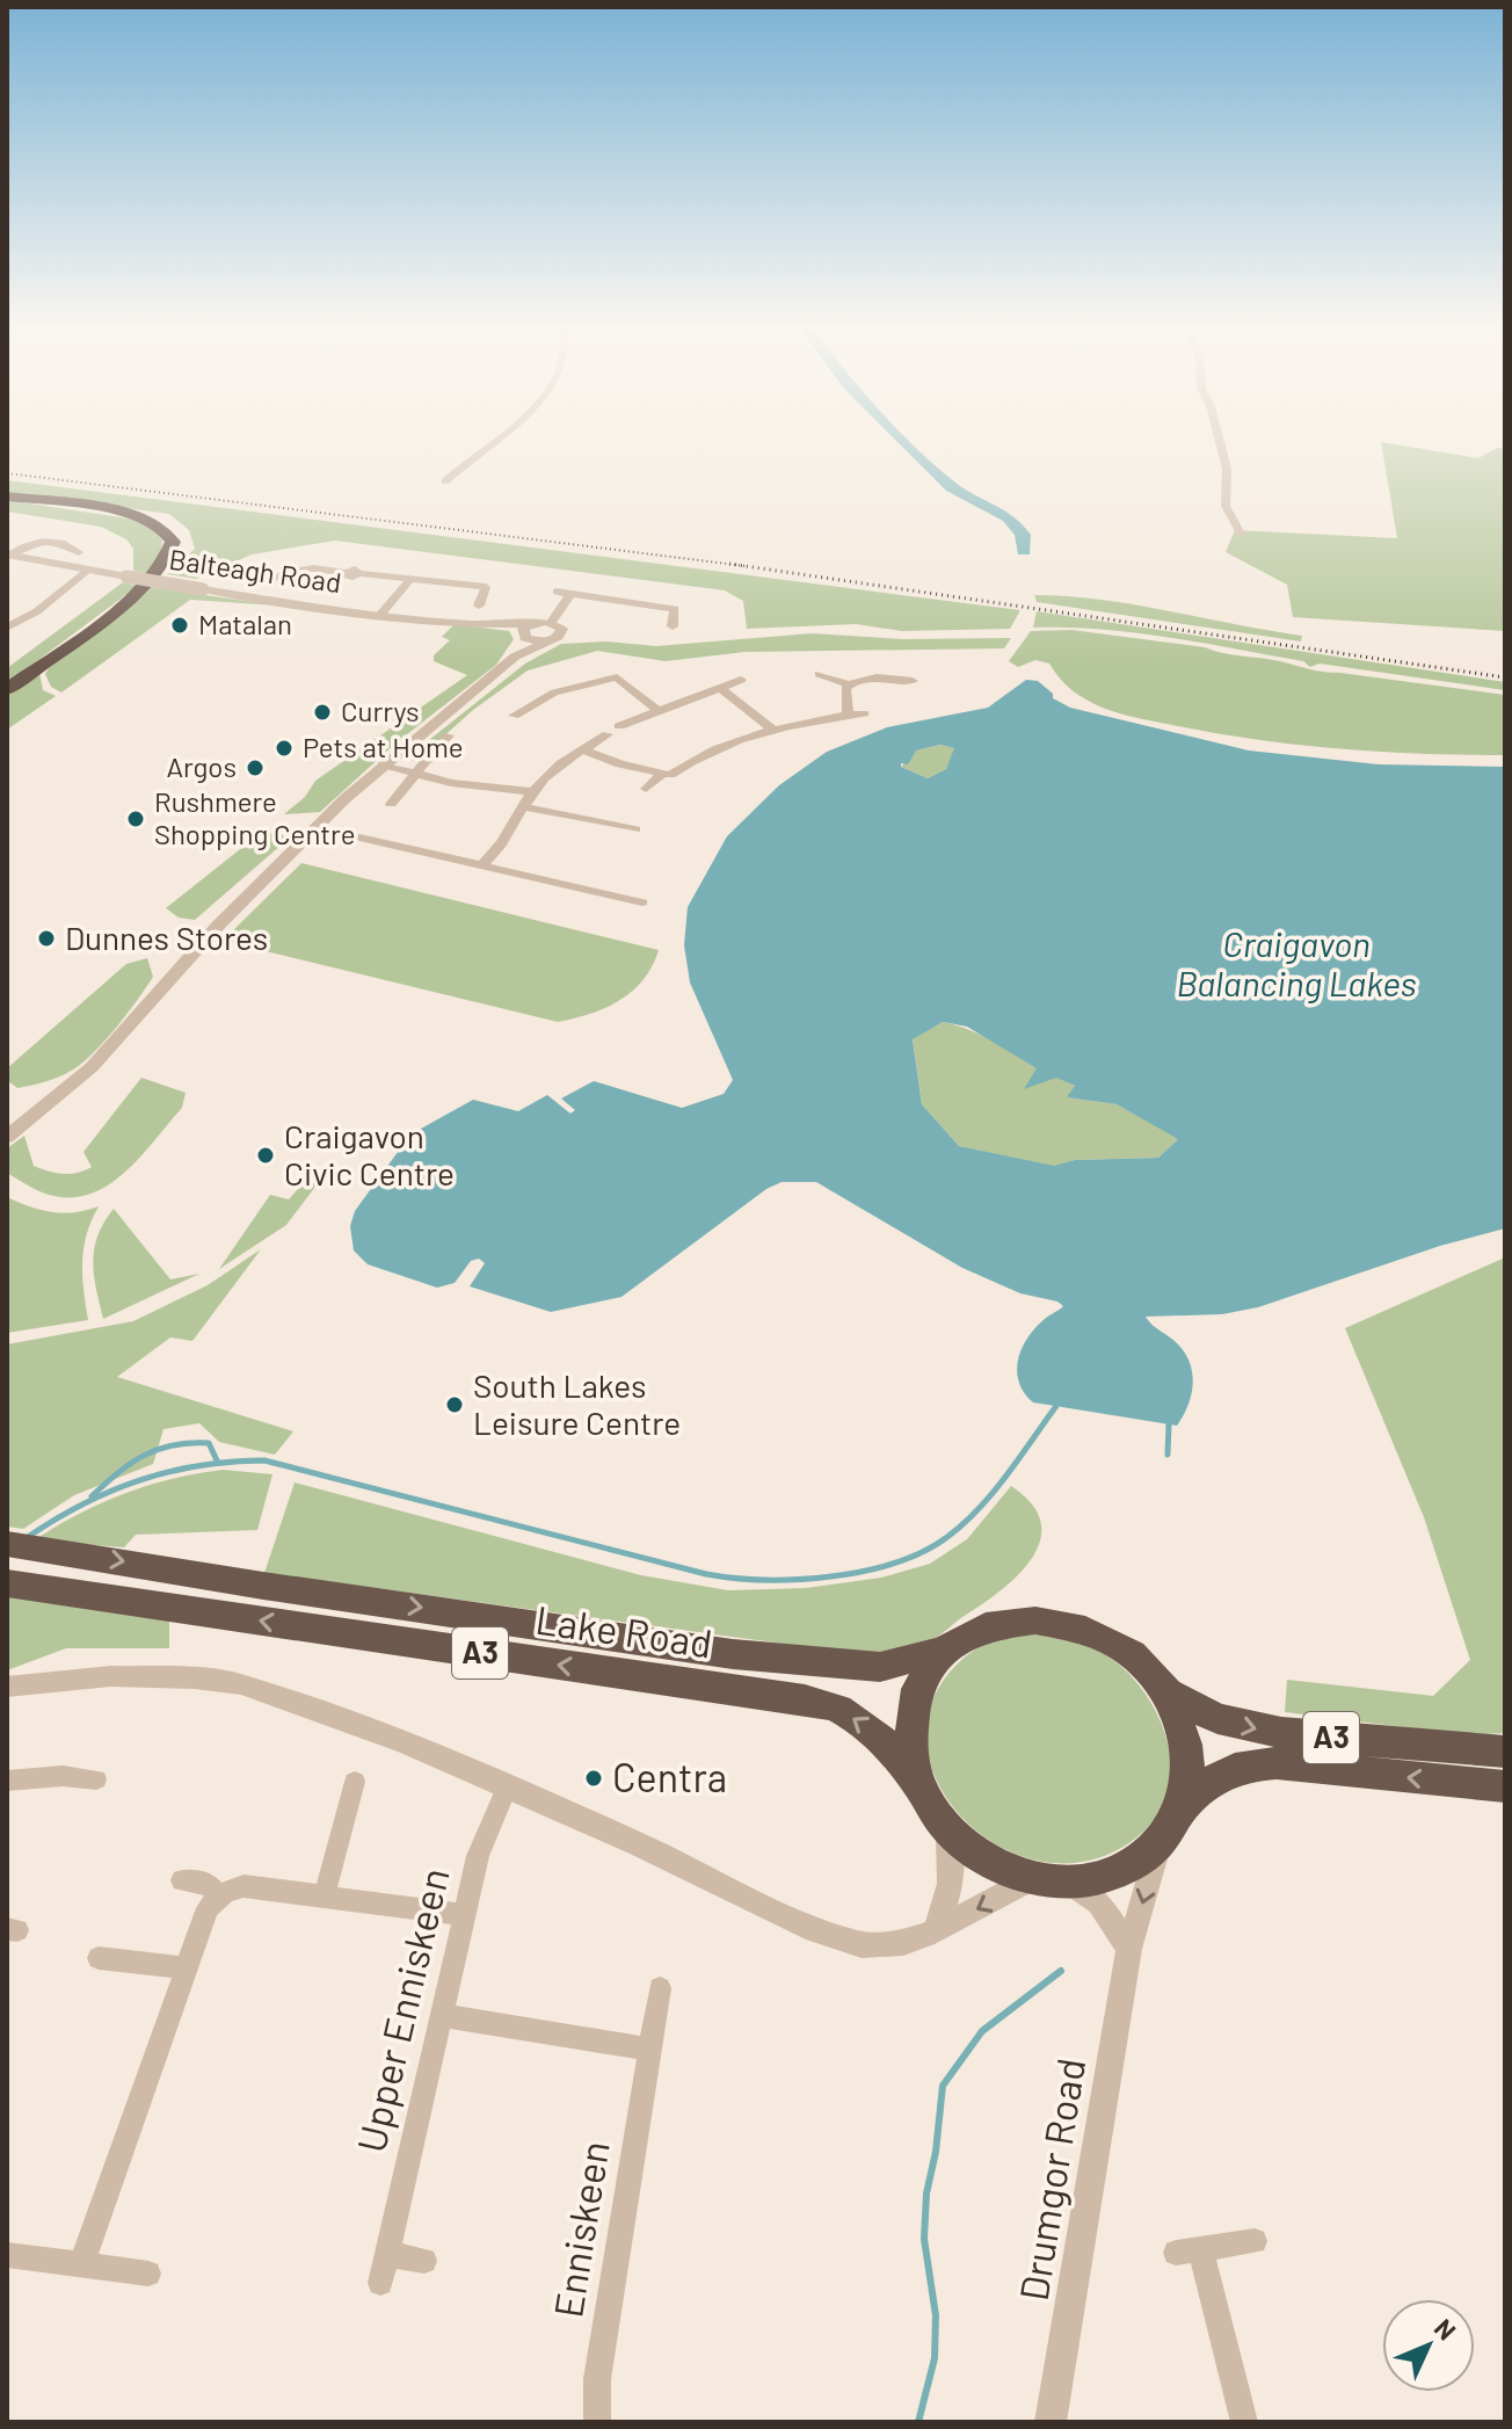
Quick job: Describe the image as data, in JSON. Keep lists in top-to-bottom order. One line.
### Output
{"streets":{"highway":["Lake Road","A3"],"street":["Balteagh Road","Upper Enniskeen","Drumgor Road","Enniskeen"]},"crossings":[["Lake Road","A3"],["Lake Road","Drumgor Road"],["A3","Drumgor Road"]],"water":["Craigavon Balancing Lakes"],"places":["Matalan","Currys","Pets at Home","Argos","Rushmere Shopping Centre","Dunnes Stores","Craigavon Civic Centre","South Lakes Leisure Centre","Centra"],"north":"top right"}
